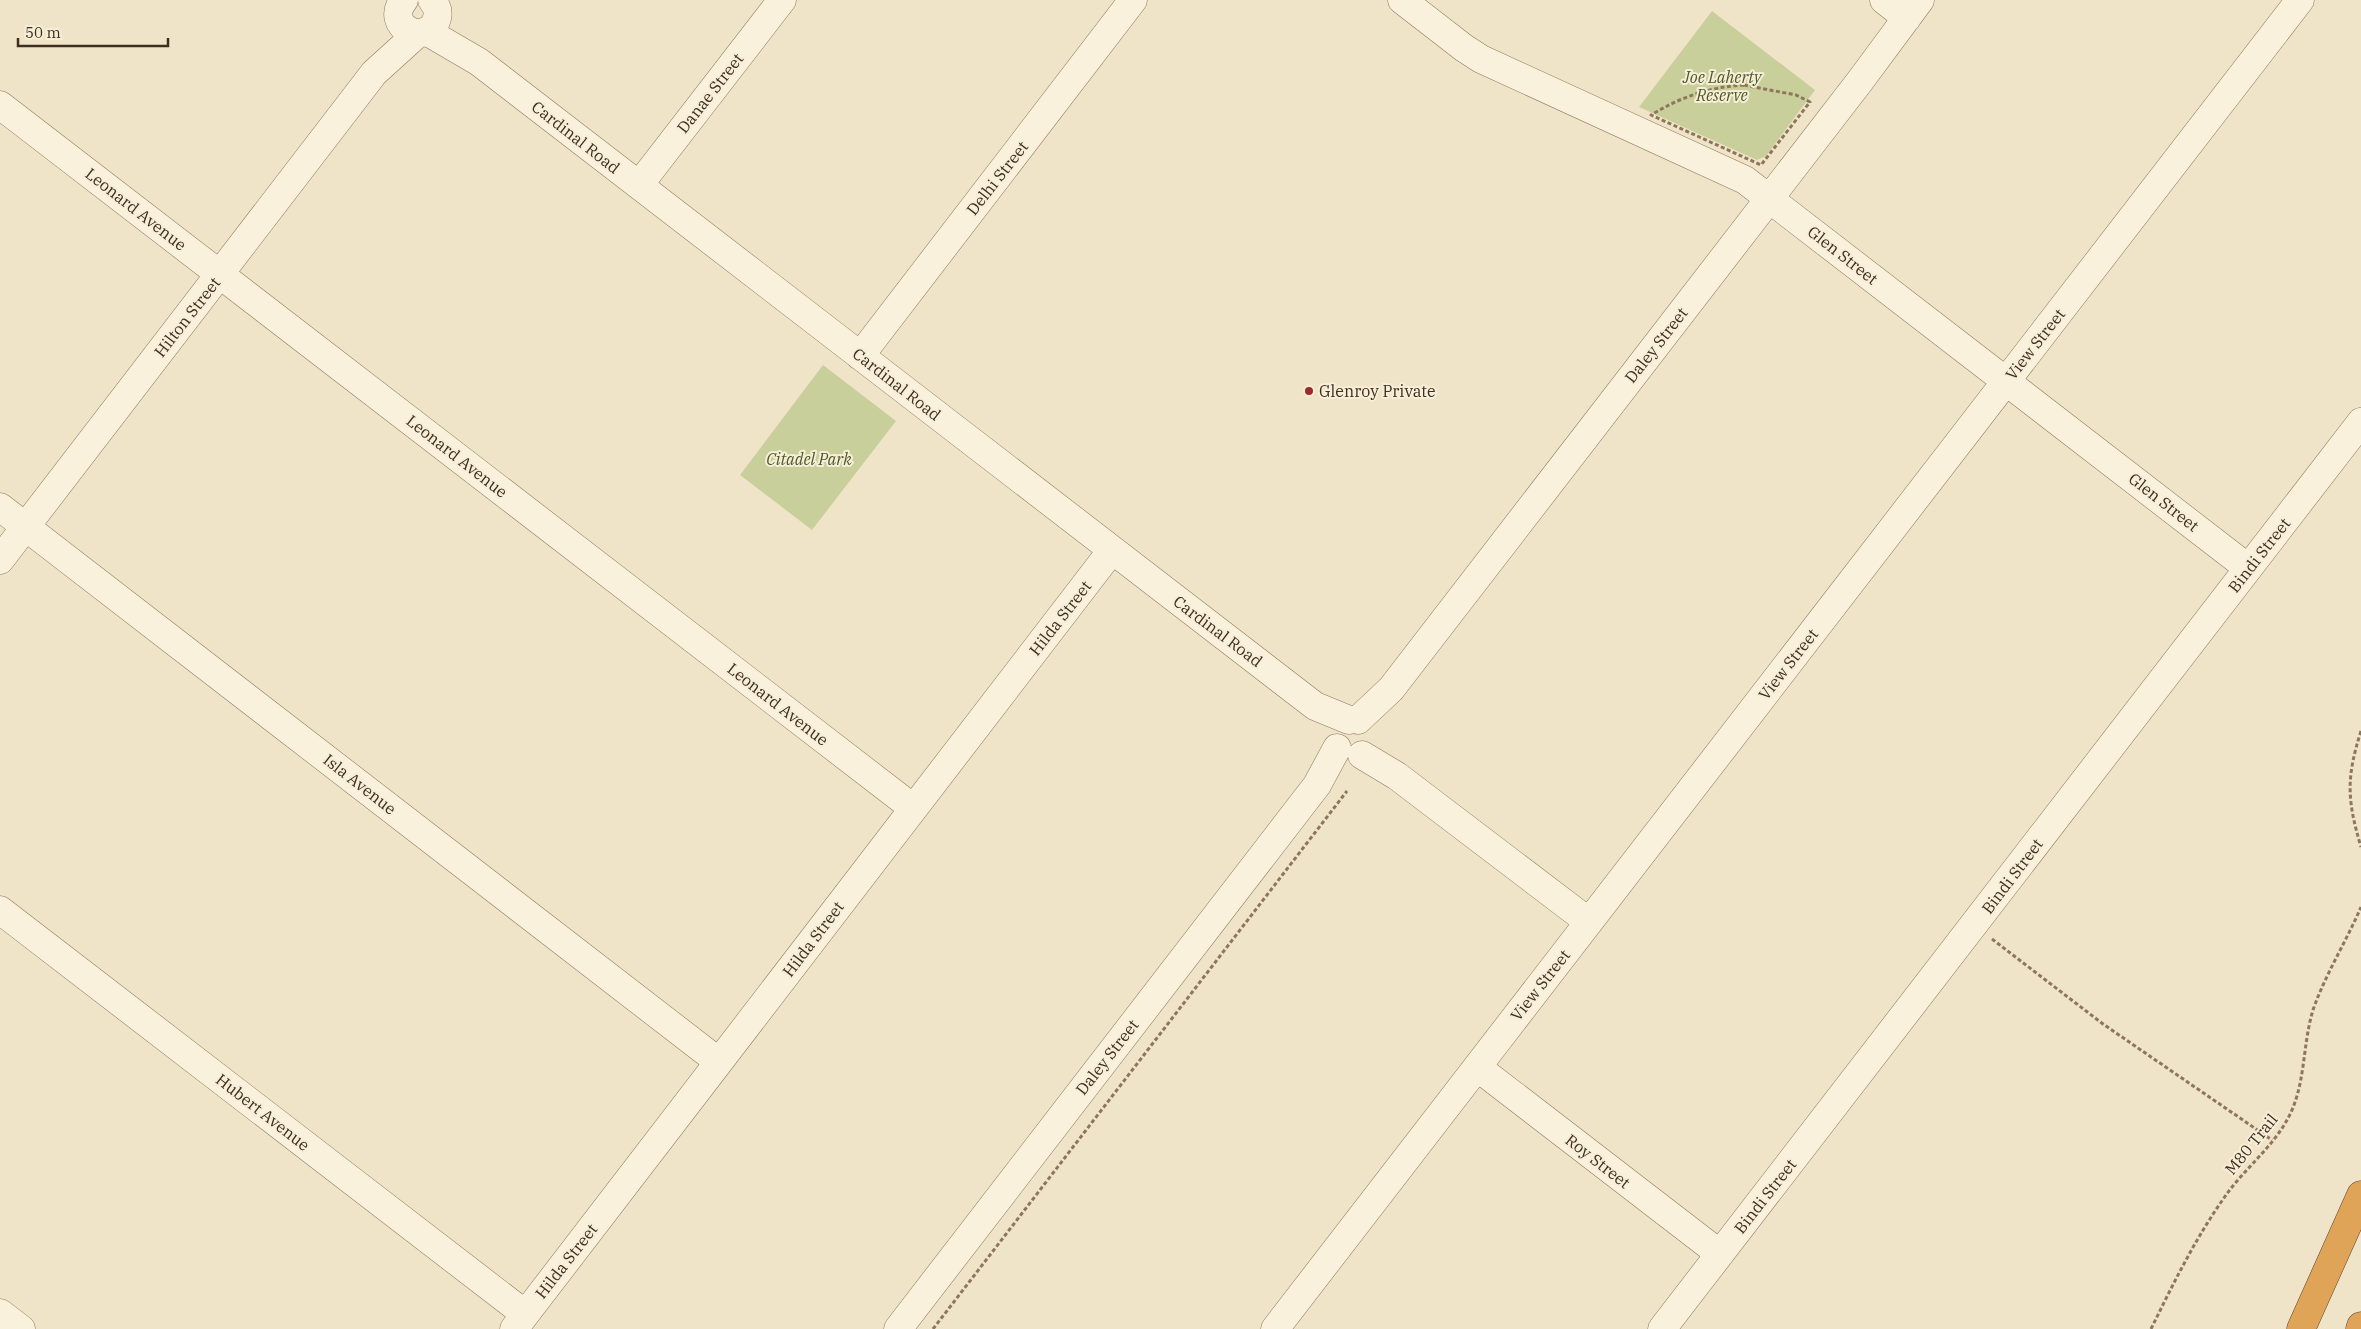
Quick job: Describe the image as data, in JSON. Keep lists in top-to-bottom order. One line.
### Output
{"streets":{"street":["Danae Street","Cardinal Road","Delhi Street","Leonard Avenue","Glen Street","Hilton Street","View Street","Daley Street","Bindi Street","Hilda Street","Isla Avenue","Hubert Avenue","Roy Street"],"path":["M80 Trail"]},"crossings":[["Danae Street","Cardinal Road"],["Cardinal Road","Delhi Street"],["Cardinal Road","Hilton Street"],["Cardinal Road","View Street"],["Cardinal Road","Daley Street"],["Cardinal Road","Hilda Street"],["Leonard Avenue","Hilton Street"],["Leonard Avenue","Hilda Street"],["Glen Street","View Street"],["Glen Street","Daley Street"],["Glen Street","Bindi Street"],["Hilton Street","Isla Avenue"],["View Street","Roy Street"],["Bindi Street","Roy Street"],["Hilda Street","Isla Avenue"],["Hilda Street","Hubert Avenue"]],"parks":["Joe Laherty Reserve","Citadel Park"],"places":["Glenroy Private"],"scale_bar":"50 m"}
